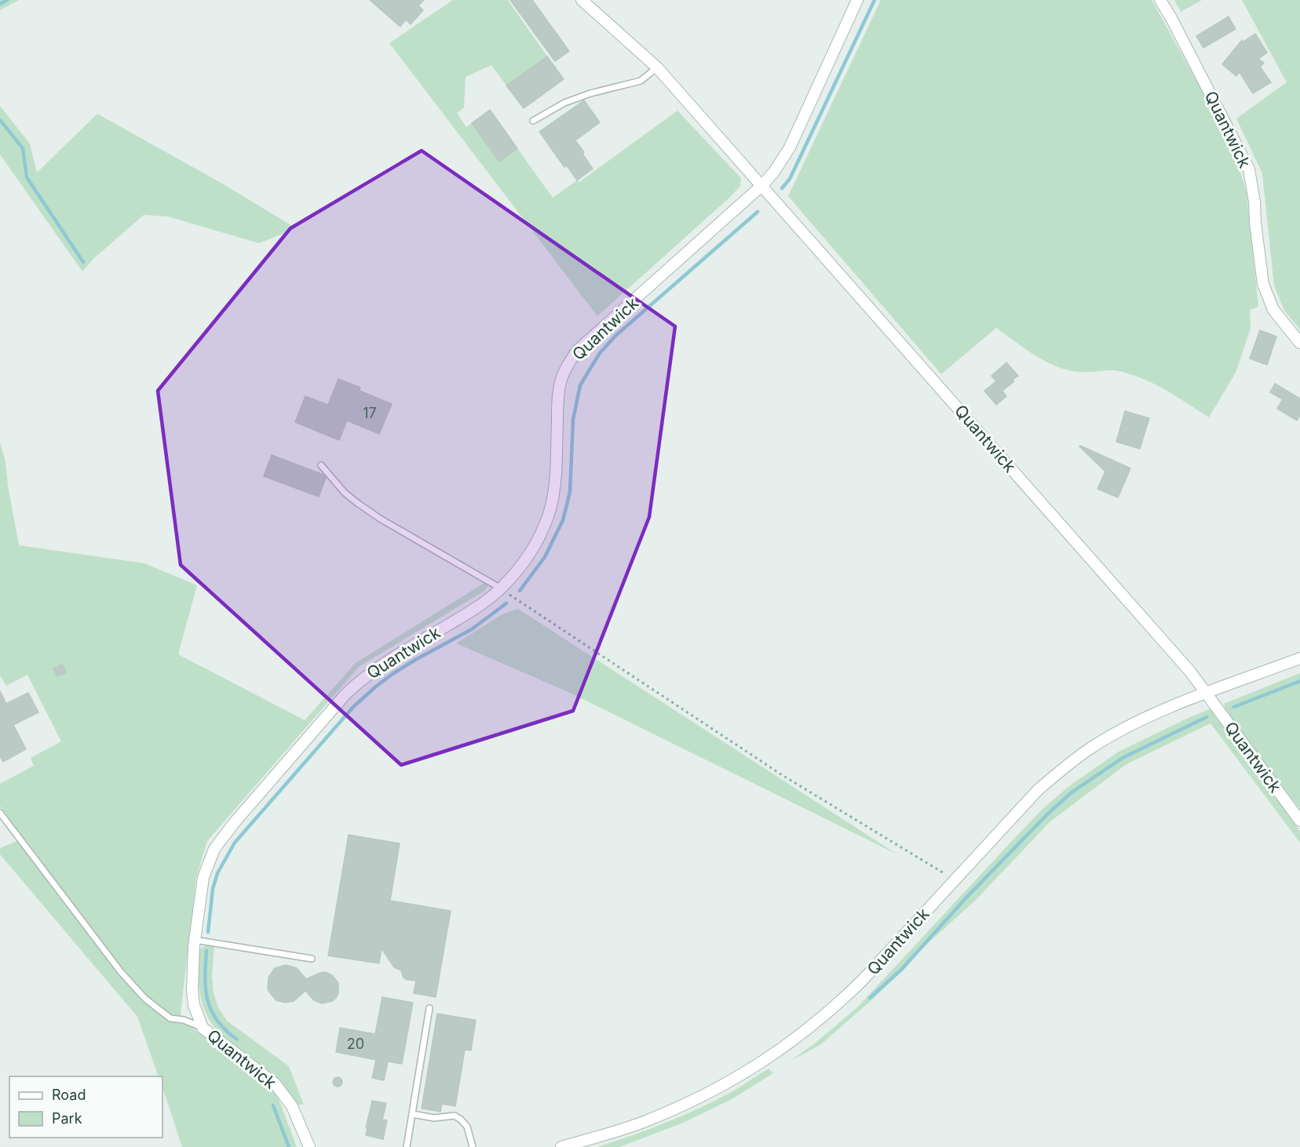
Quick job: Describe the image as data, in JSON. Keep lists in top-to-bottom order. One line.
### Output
{"streets":{"street":["Quantwick"]},"house_numbers":["17","20"],"legend":["Road","Park"]}
